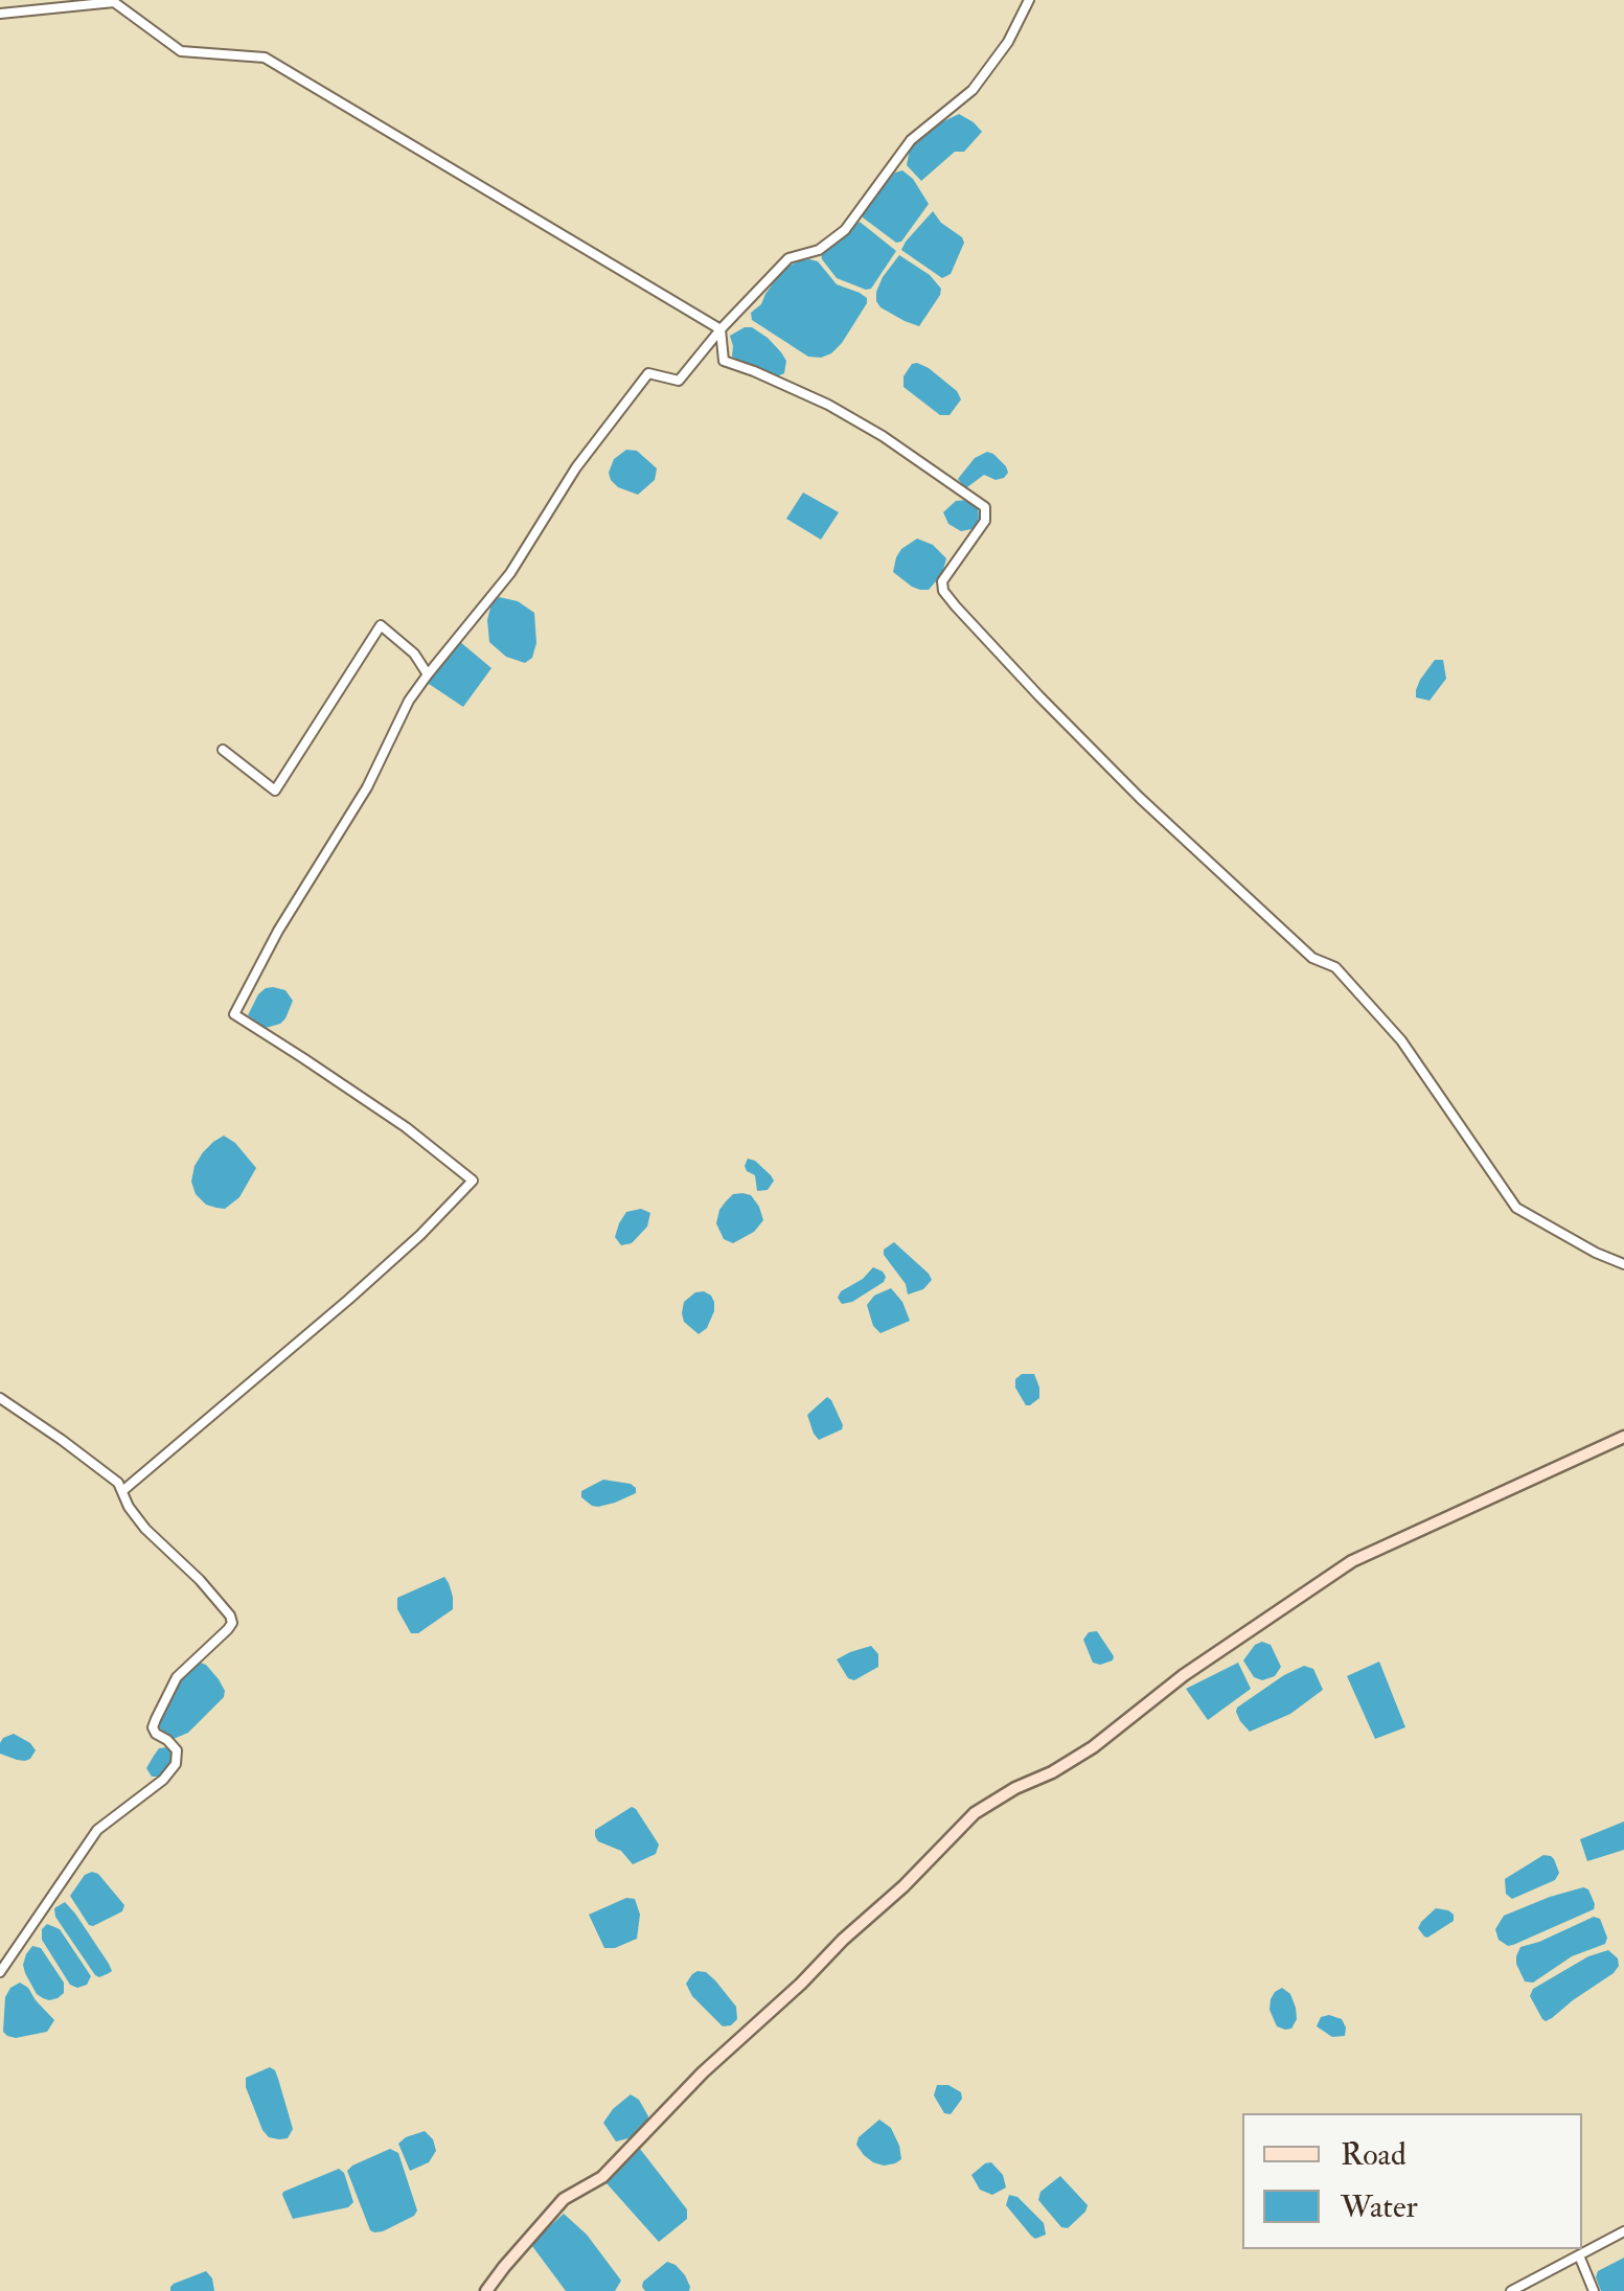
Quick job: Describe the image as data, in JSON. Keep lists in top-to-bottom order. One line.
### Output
{"legend":["Road","Water"]}
